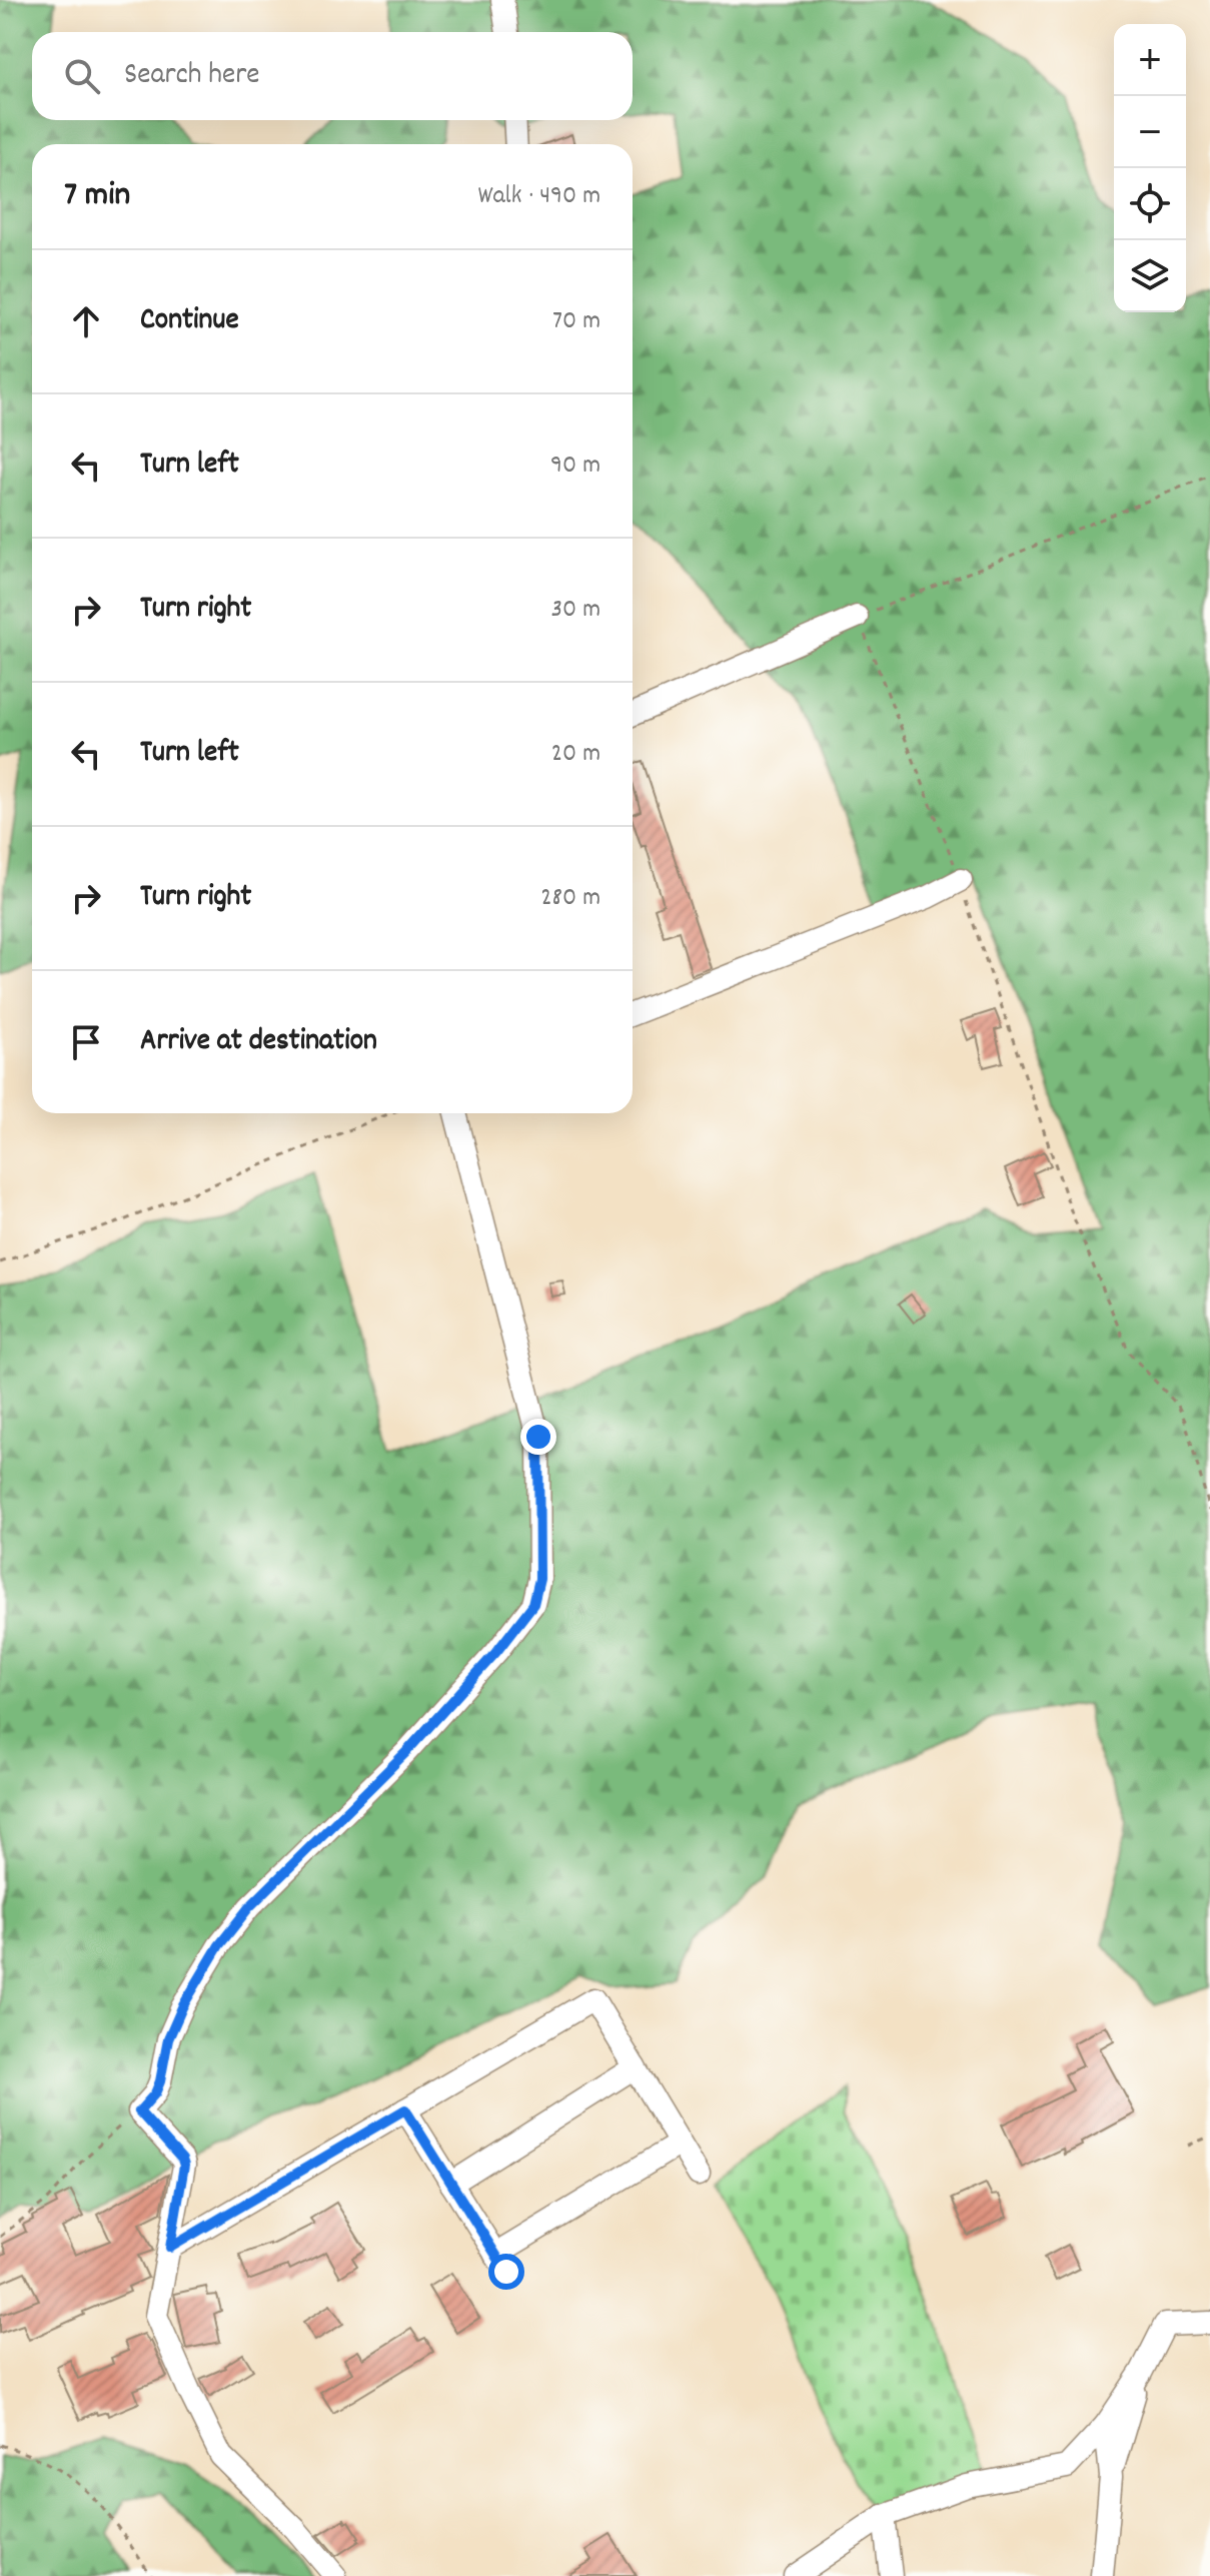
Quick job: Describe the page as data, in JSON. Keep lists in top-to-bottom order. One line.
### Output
{"page":{"map_buttons":["+","−"],"search":"Search here","heading":["7 min","Walk · 490 m"],"list":[["Continue","70 m"],["Turn left","90 m"],["Turn right","30 m"],["Turn left","20 m"],["Turn right","280 m"],"Arrive at destination"]}}
